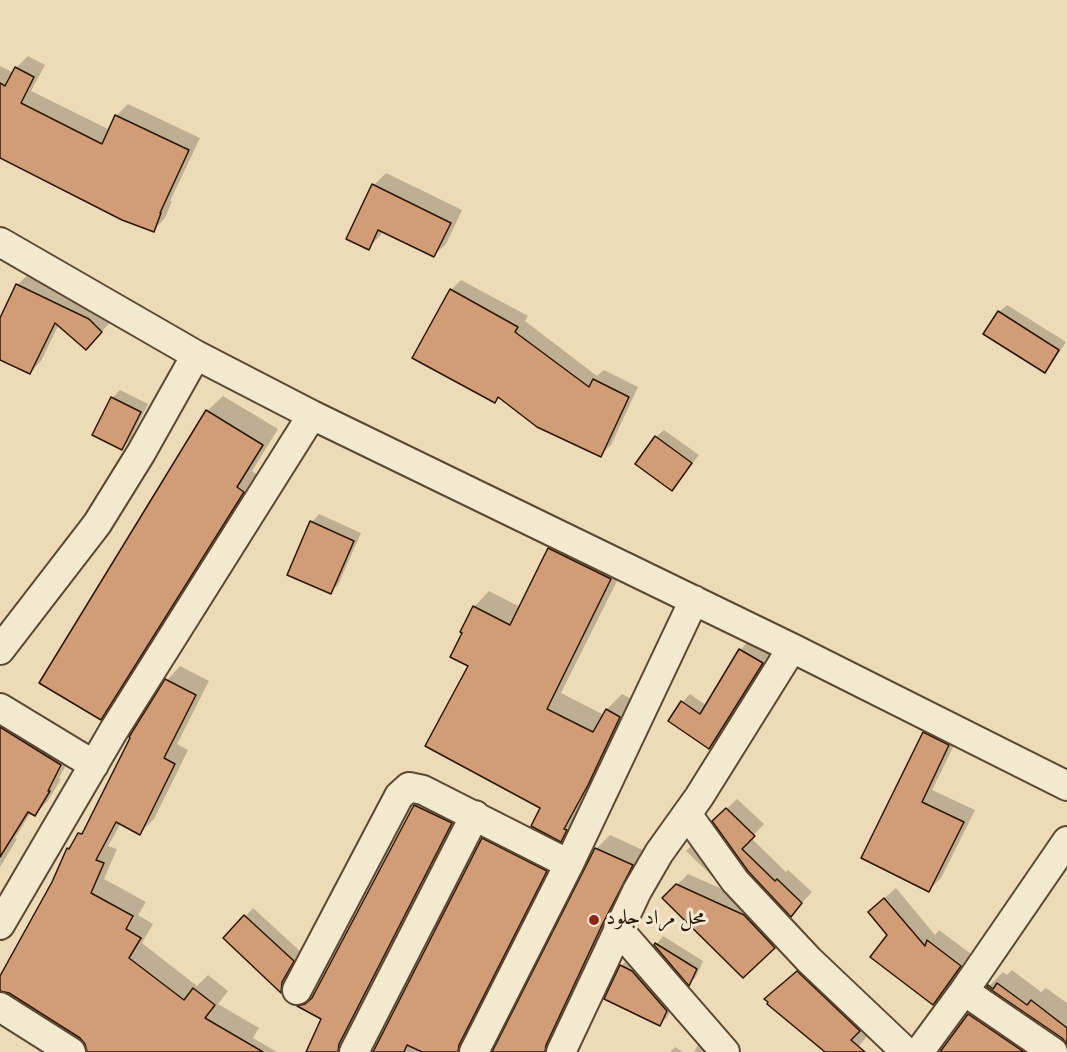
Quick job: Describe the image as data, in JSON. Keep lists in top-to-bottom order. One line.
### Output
{"places":["محل مراد جلود"]}
